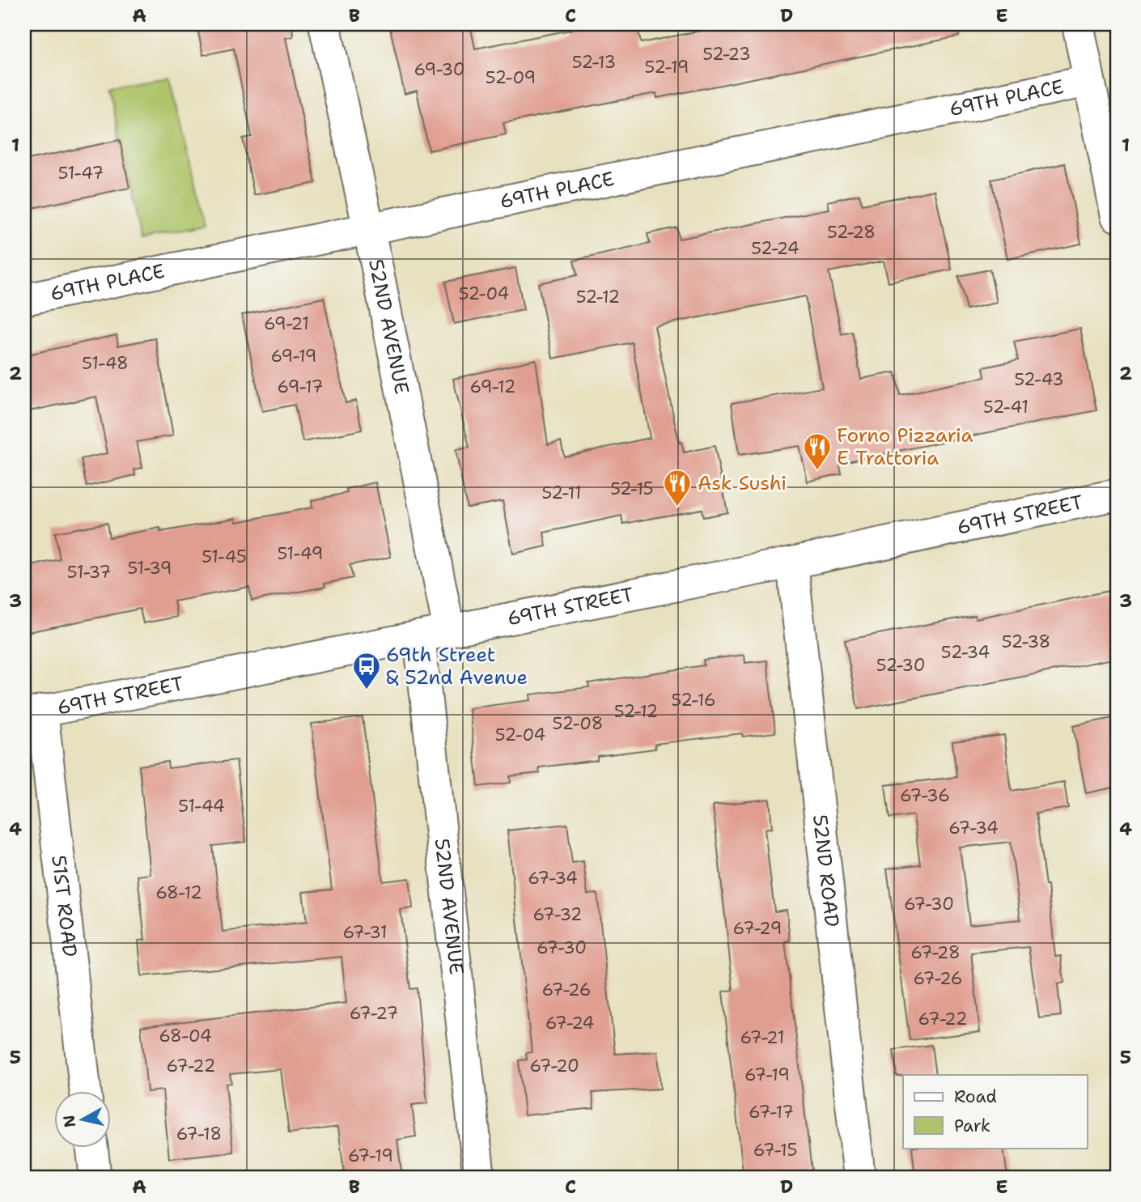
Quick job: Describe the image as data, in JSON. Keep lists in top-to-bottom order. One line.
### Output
{"streets":{"street":["69TH PLACE","52ND AVENUE","69TH STREET","52ND ROAD","51ST ROAD"]},"crossings":[["69TH PLACE","52ND AVENUE"],["52ND AVENUE","69TH STREET"],["69TH STREET","52ND ROAD"],["69TH STREET","51ST ROAD"]],"places":{"restaurant":["Forno Pizzaria E Trattoria","Ask Sushi"],"bus stop":["69th Street & 52nd Avenue"]},"house_numbers":["52-23","52-13","52-19","69-30","52-09","51-47","52-28","52-24","52-04","52-12","69-21","69-19","51-48","52-43","69-17","69-12","52-41","52-15","52-11","51-49","51-45","51-39","51-37","52-38","52-34","52-30","52-16","52-12","52-08","52-04","67-36","51-44","67-34","67-34","68-12","67-30","67-32","67-29","67-31","67-30","67-28","67-26","67-26","67-27","67-22","67-24","68-04","67-21","67-22","67-20","67-19","67-17","67-18","67-15","67-19"],"legend":["Road","Park"],"north":"left","grid":{"columns":["A","B","C","D","E"],"rows":["1","2","3","4","5"]}}
